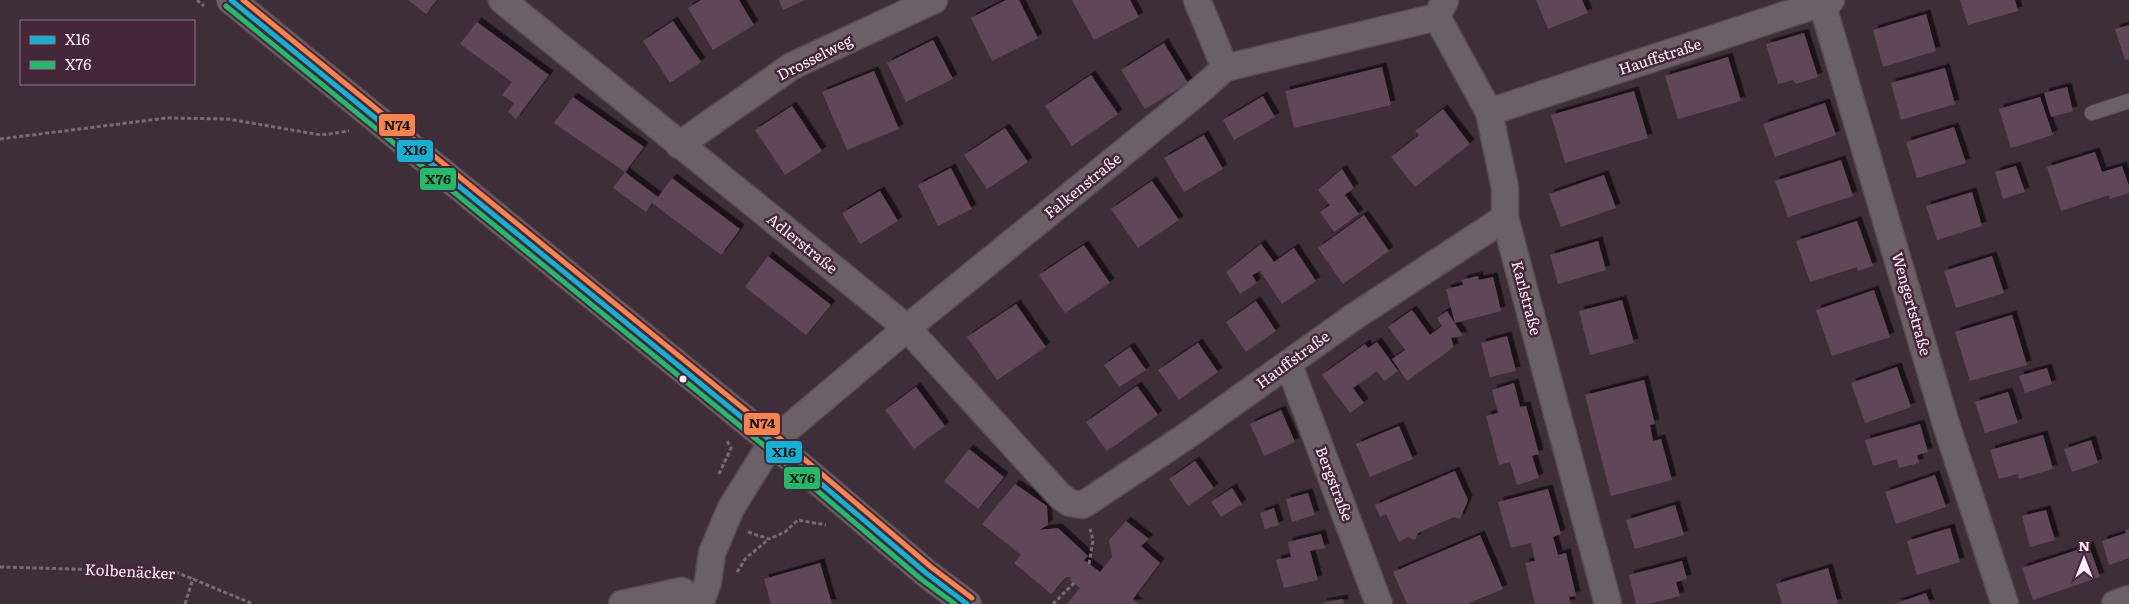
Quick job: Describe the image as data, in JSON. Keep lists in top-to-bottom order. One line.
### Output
{"streets":{"street":["Hauffstraße","Drosselweg","Falkenstraße","Adlerstraße","Karlstraße","Wengertstraße","Bergstraße"],"path":["Kolbenäcker"]},"crossings":[["Hauffstraße","Adlerstraße"],["Hauffstraße","Karlstraße"],["Hauffstraße","Wengertstraße"],["Hauffstraße","Bergstraße"],["Drosselweg","Adlerstraße"],["Falkenstraße","Adlerstraße"],["Falkenstraße","Karlstraße"]],"lines":["transit line X16","transit line N74","transit line X76"],"legend":["X16","X76"],"north":"top"}
